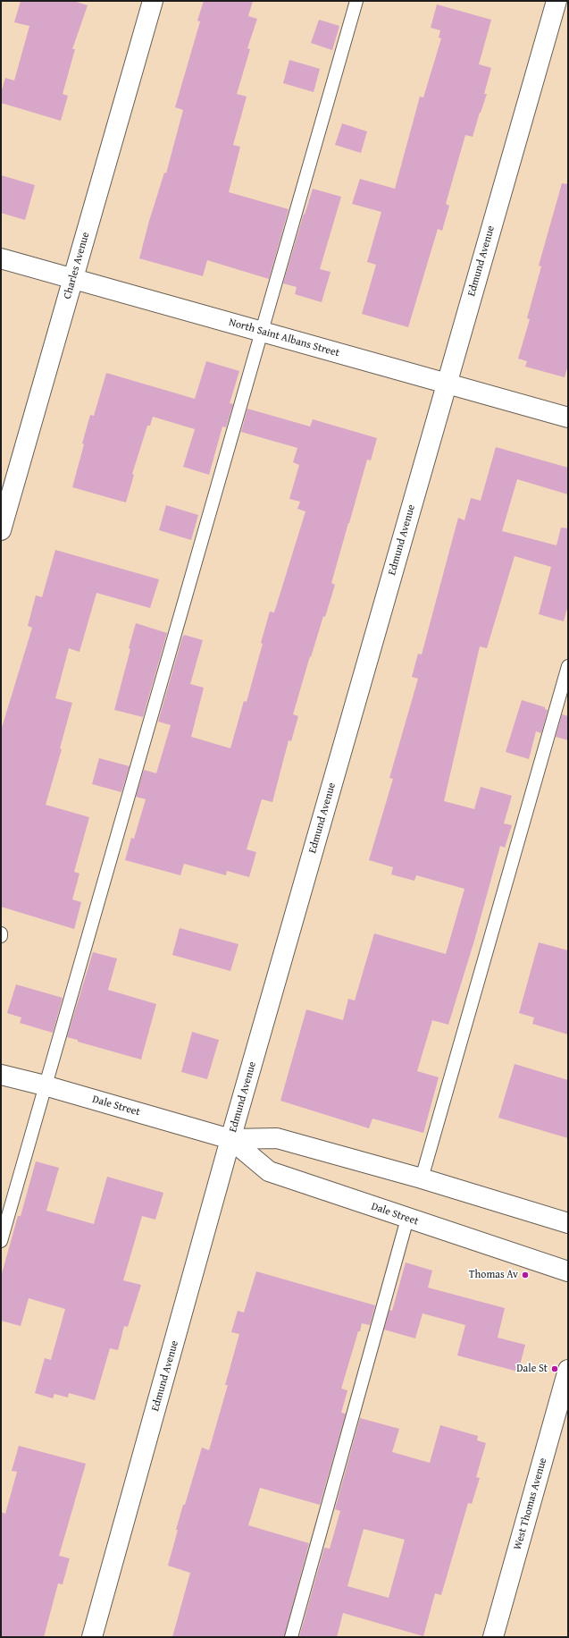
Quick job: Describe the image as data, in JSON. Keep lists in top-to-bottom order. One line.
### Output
{"streets":{"street":["Edmund Avenue","Charles Avenue","North Saint Albans Street","Dale Street","West Thomas Avenue"]},"crossings":[["Edmund Avenue","North Saint Albans Street"],["Edmund Avenue","Dale Street"],["Charles Avenue","North Saint Albans Street"]],"places":["Thomas Av","Dale St"]}
